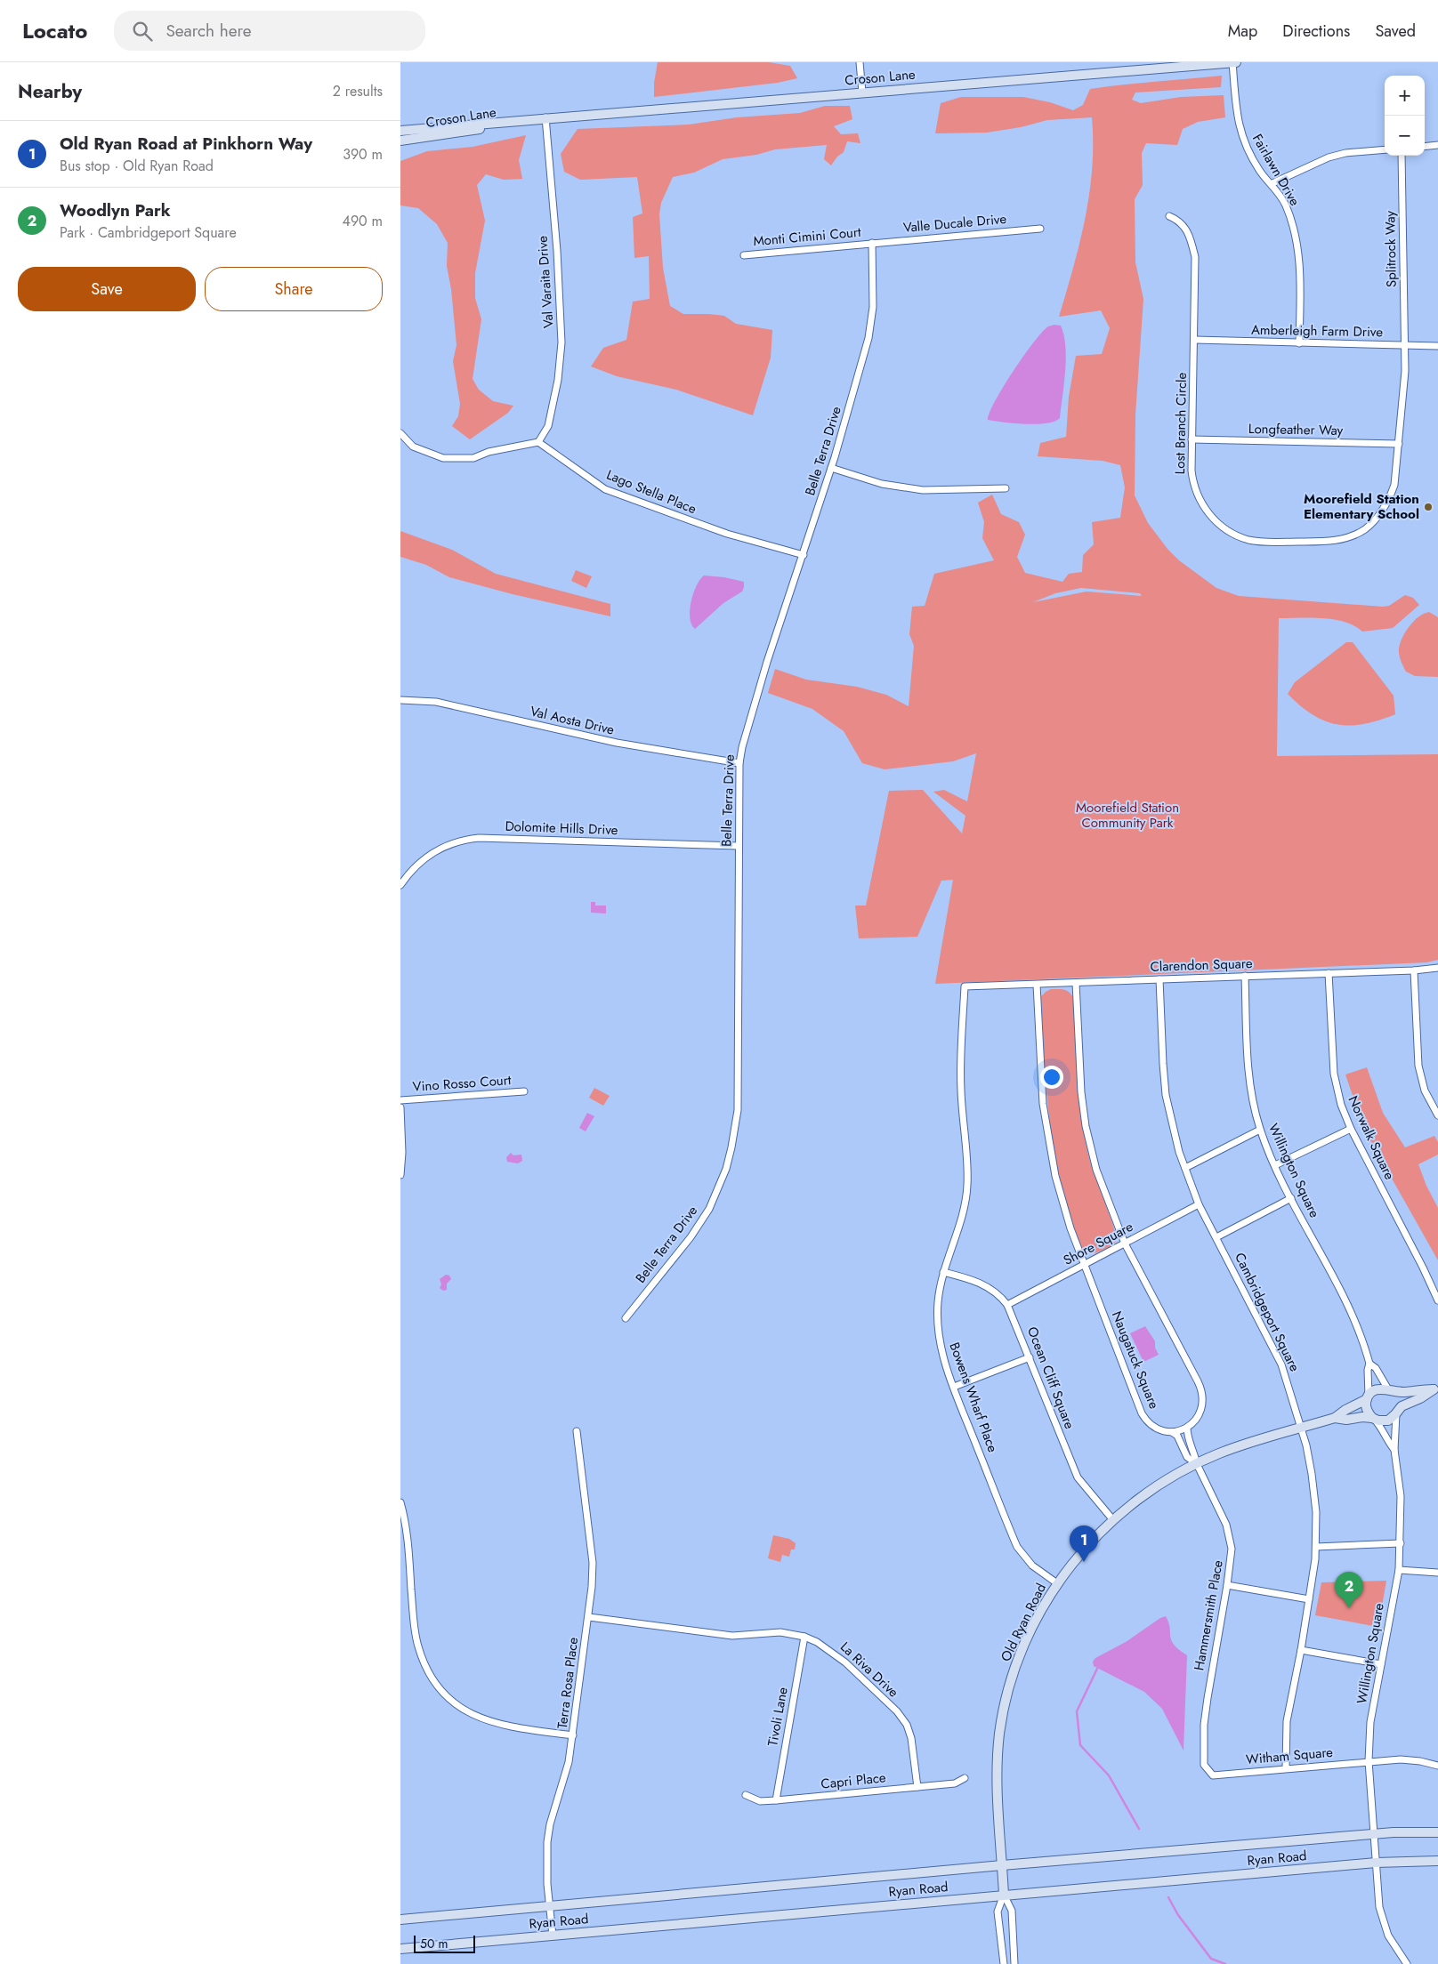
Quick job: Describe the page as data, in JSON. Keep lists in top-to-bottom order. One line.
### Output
{"streets":{"main road":["Croson Lane","Old Ryan Road","Ryan Road"],"street":["Fairlawn Drive","Valle Ducale Drive","Monti Cimini Court","Splitrock Way","Val Varaita Drive","Amberleigh Farm Drive","Lost Branch Circle","Longfeather Way","Belle Terra Drive","Lago Stella Place","Val Aosta Drive","Dolomite Hills Drive","Clarendon Square","Vino Rosso Court","Norwalk Square","Willington Square","Shore Square","Cambridgeport Square","Naugatuck Square","Ocean Cliff Square","Bowens Wharf Place","Hammersmith Place","La Riva Drive","Terra Rosa Place","Tivoli Lane","Witham Square","Capri Place"]},"crossings":[["Croson Lane","Fairlawn Drive"],["Croson Lane","Val Varaita Drive"],["Fairlawn Drive","Amberleigh Farm Drive"],["Valle Ducale Drive","Monti Cimini Court"],["Valle Ducale Drive","Belle Terra Drive"],["Monti Cimini Court","Belle Terra Drive"],["Splitrock Way","Amberleigh Farm Drive"],["Splitrock Way","Lost Branch Circle"],["Val Varaita Drive","Lago Stella Place"],["Amberleigh Farm Drive","Lost Branch Circle"],["Lost Branch Circle","Longfeather Way"],["Belle Terra Drive","Lago Stella Place"],["Belle Terra Drive","Val Aosta Drive"],["Belle Terra Drive","Dolomite Hills Drive"],["Clarendon Square","Norwalk Square"],["Clarendon Square","Willington Square"],["Clarendon Square","Cambridgeport Square"],["Clarendon Square","Naugatuck Square"],["Clarendon Square","Bowens Wharf Place"],["Willington Square","Old Ryan Road"],["Willington Square","Witham Square"],["Willington Square","Ryan Road"],["Shore Square","Cambridgeport Square"],["Shore Square","Naugatuck Square"],["Shore Square","Ocean Cliff Square"],["Cambridgeport Square","Old Ryan Road"],["Cambridgeport Square","Witham Square"],["Naugatuck Square","Hammersmith Place"],["Ocean Cliff Square","Bowens Wharf Place"],["Ocean Cliff Square","Old Ryan Road"],["Bowens Wharf Place","Old Ryan Road"],["Hammersmith Place","Old Ryan Road"],["Hammersmith Place","Witham Square"],["Old Ryan Road","Ryan Road"],["La Riva Drive","Terra Rosa Place"],["La Riva Drive","Tivoli Lane"],["La Riva Drive","Capri Place"],["Terra Rosa Place","Ryan Road"],["Tivoli Lane","Capri Place"]],"parks":["Moorefield Station Community Park"],"places":["Moorefield Station Elementary School"],"scale_bar":"50 m","page":{"header":"Locato","search":"Search here","nav":["Map","Directions","Saved"],"heading":["Nearby","2 results"],"map_buttons":["+","−"],"list":[{"mark":"1","name":"Old Ryan Road at Pinkhorn Way","note":"Bus stop · Old Ryan Road","value":"390 m"},{"mark":"2","name":"Woodlyn Park","note":"Park · Cambridgeport Square","value":"490 m"}],"buttons":["Save","Share"],"pins":["1","2"],"scale":"50 m"}}
